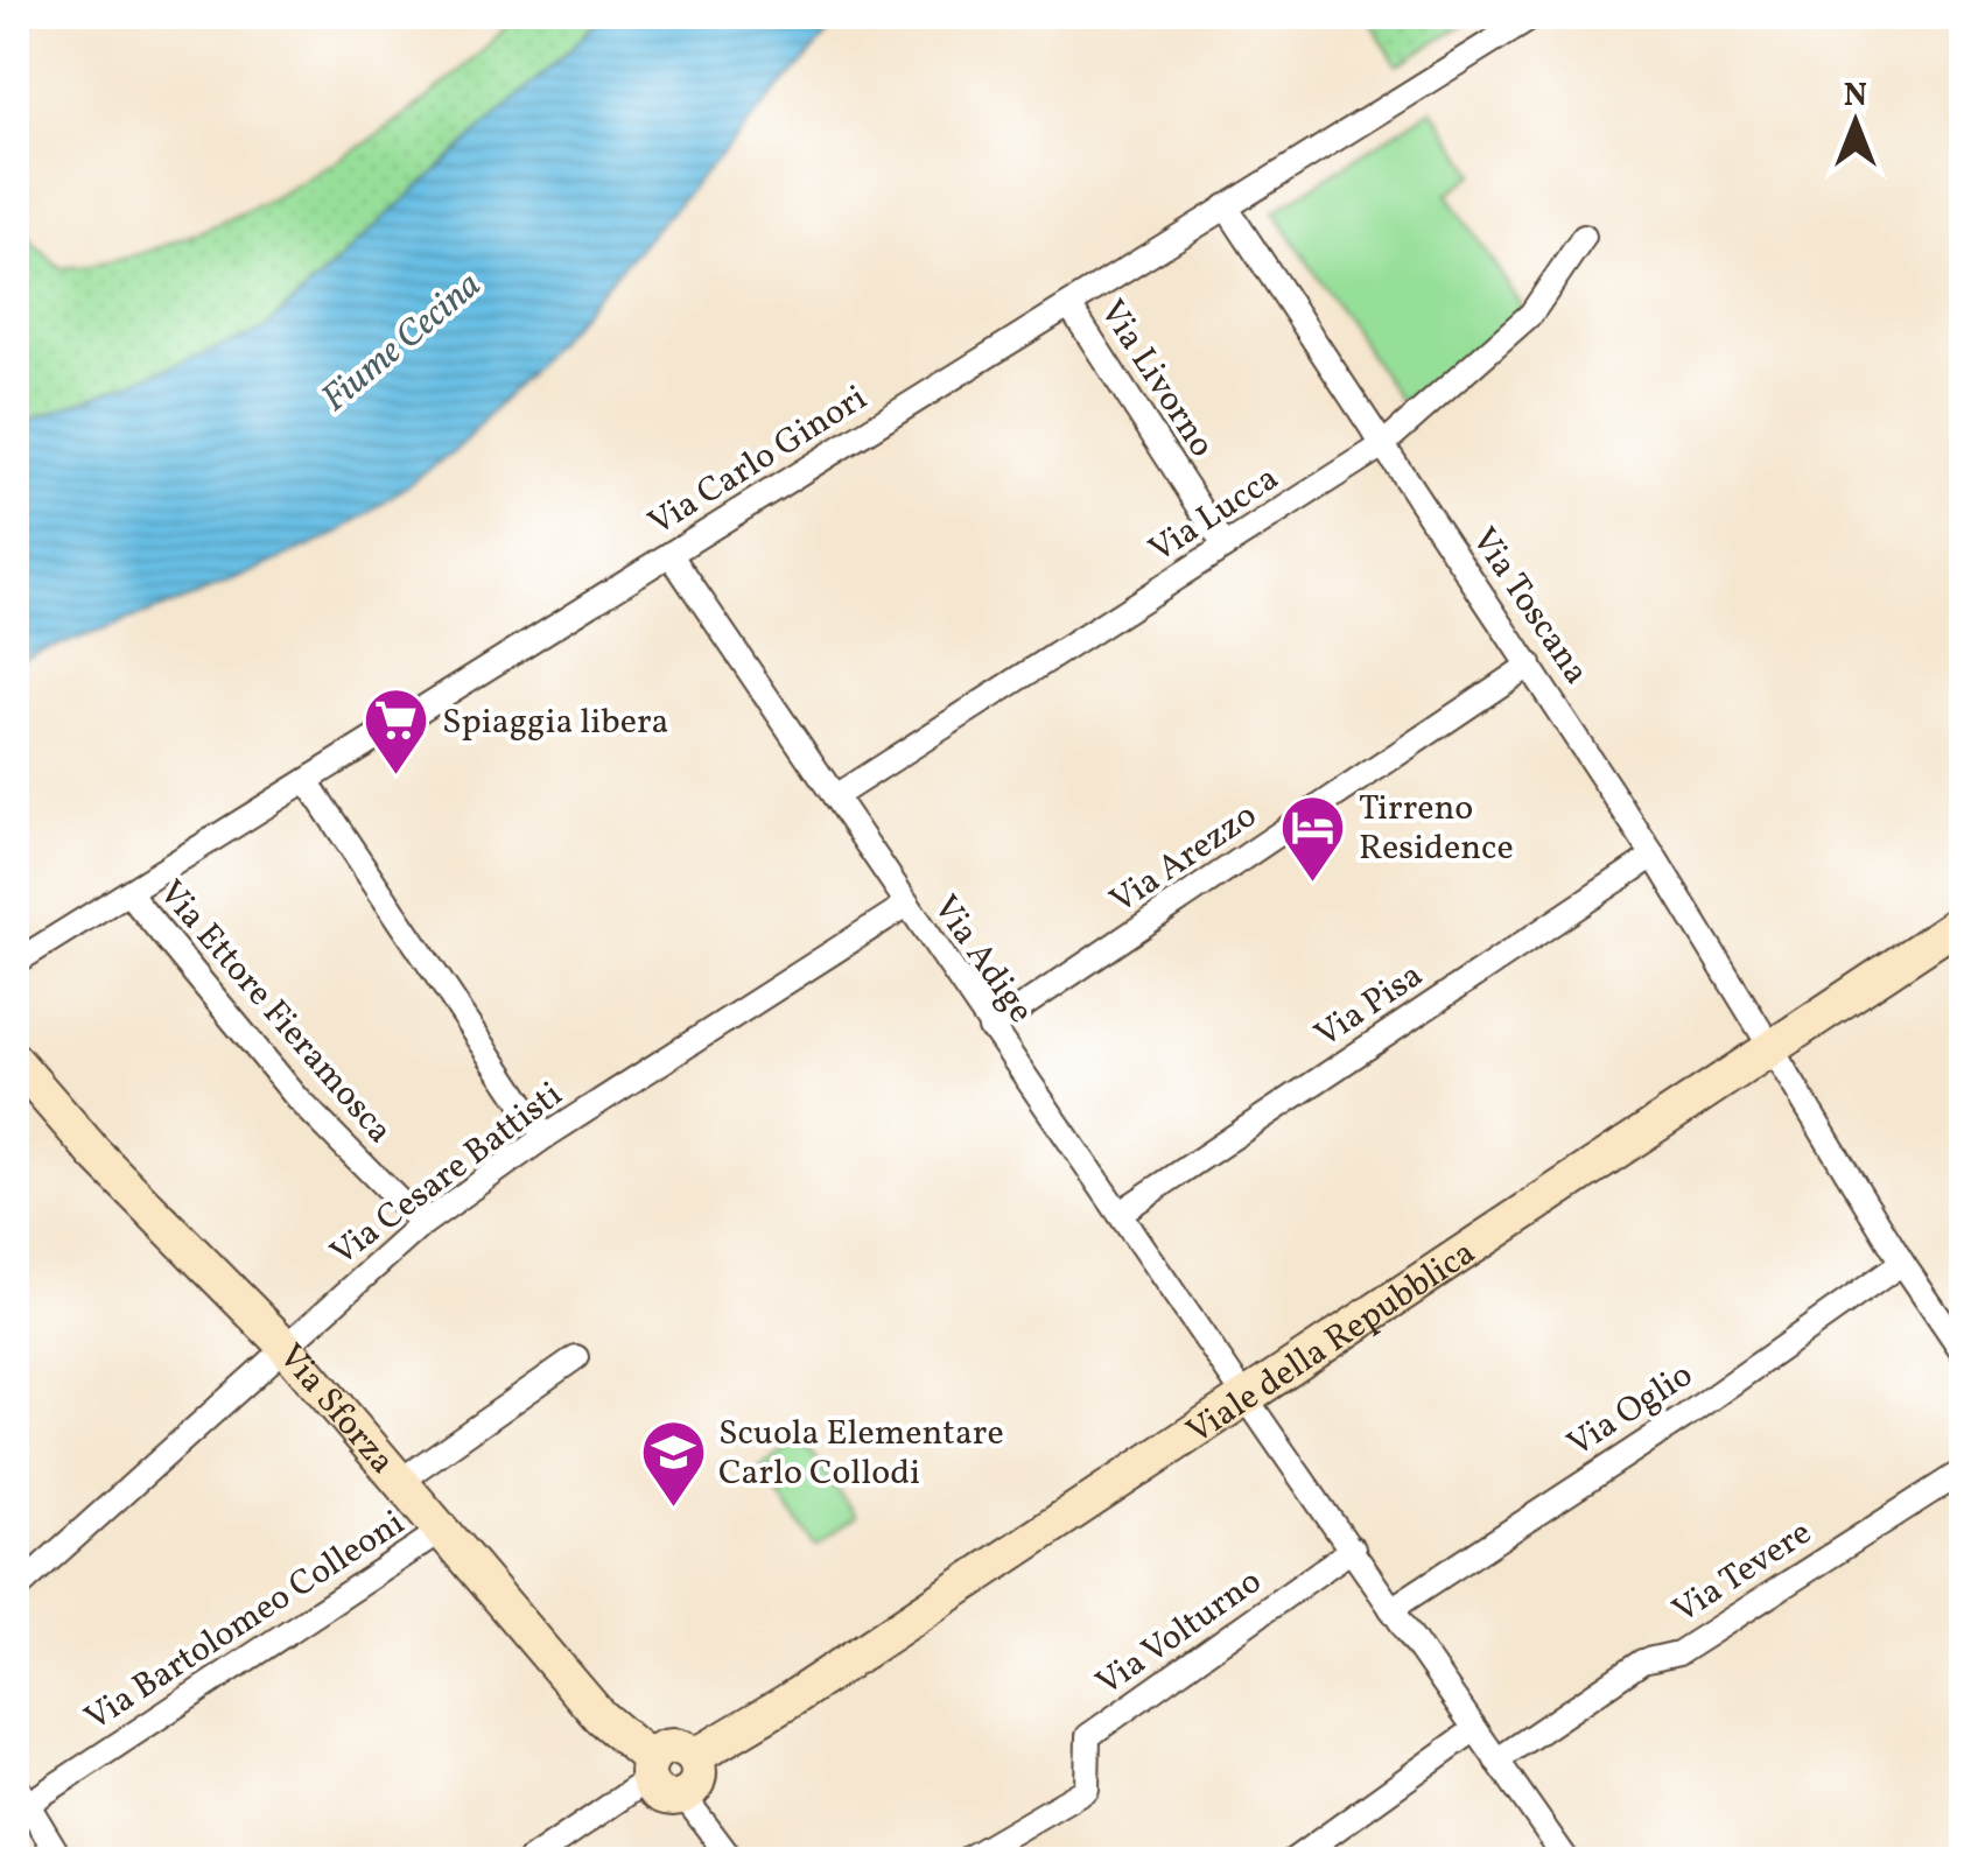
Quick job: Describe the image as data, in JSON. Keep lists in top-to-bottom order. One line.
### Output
{"streets":{"street":["Via Livorno","Via Carlo Ginori","Via Lucca","Via Toscana","Via Arezzo","Via Adige","Via Pisa","Via Ettore Fieramosca","Via Cesare Battisti","Viale della Repubblica","Via Sforza","Via Oglio","Via Tevere","Via Bartolomeo Colleoni","Via Volturno"]},"crossings":[["Via Livorno","Via Carlo Ginori"],["Via Livorno","Via Lucca"],["Via Carlo Ginori","Via Toscana"],["Via Carlo Ginori","Via Adige"],["Via Carlo Ginori","Via Ettore Fieramosca"],["Via Lucca","Via Toscana"],["Via Lucca","Via Adige"],["Via Toscana","Via Arezzo"],["Via Toscana","Via Pisa"],["Via Toscana","Viale della Repubblica"],["Via Toscana","Via Oglio"],["Via Arezzo","Via Adige"],["Via Adige","Via Pisa"],["Via Adige","Via Cesare Battisti"],["Via Adige","Viale della Repubblica"],["Via Ettore Fieramosca","Via Cesare Battisti"],["Via Cesare Battisti","Via Sforza"],["Viale della Repubblica","Via Sforza"],["Via Sforza","Via Bartolomeo Colleoni"]],"water":["Fiume Cecina"],"places":{"supermarket":["Spiaggia libera"],"hotel":["Tirreno Residence"],"school or university":["Scuola Elementare Carlo Collodi"]},"north":"top"}
